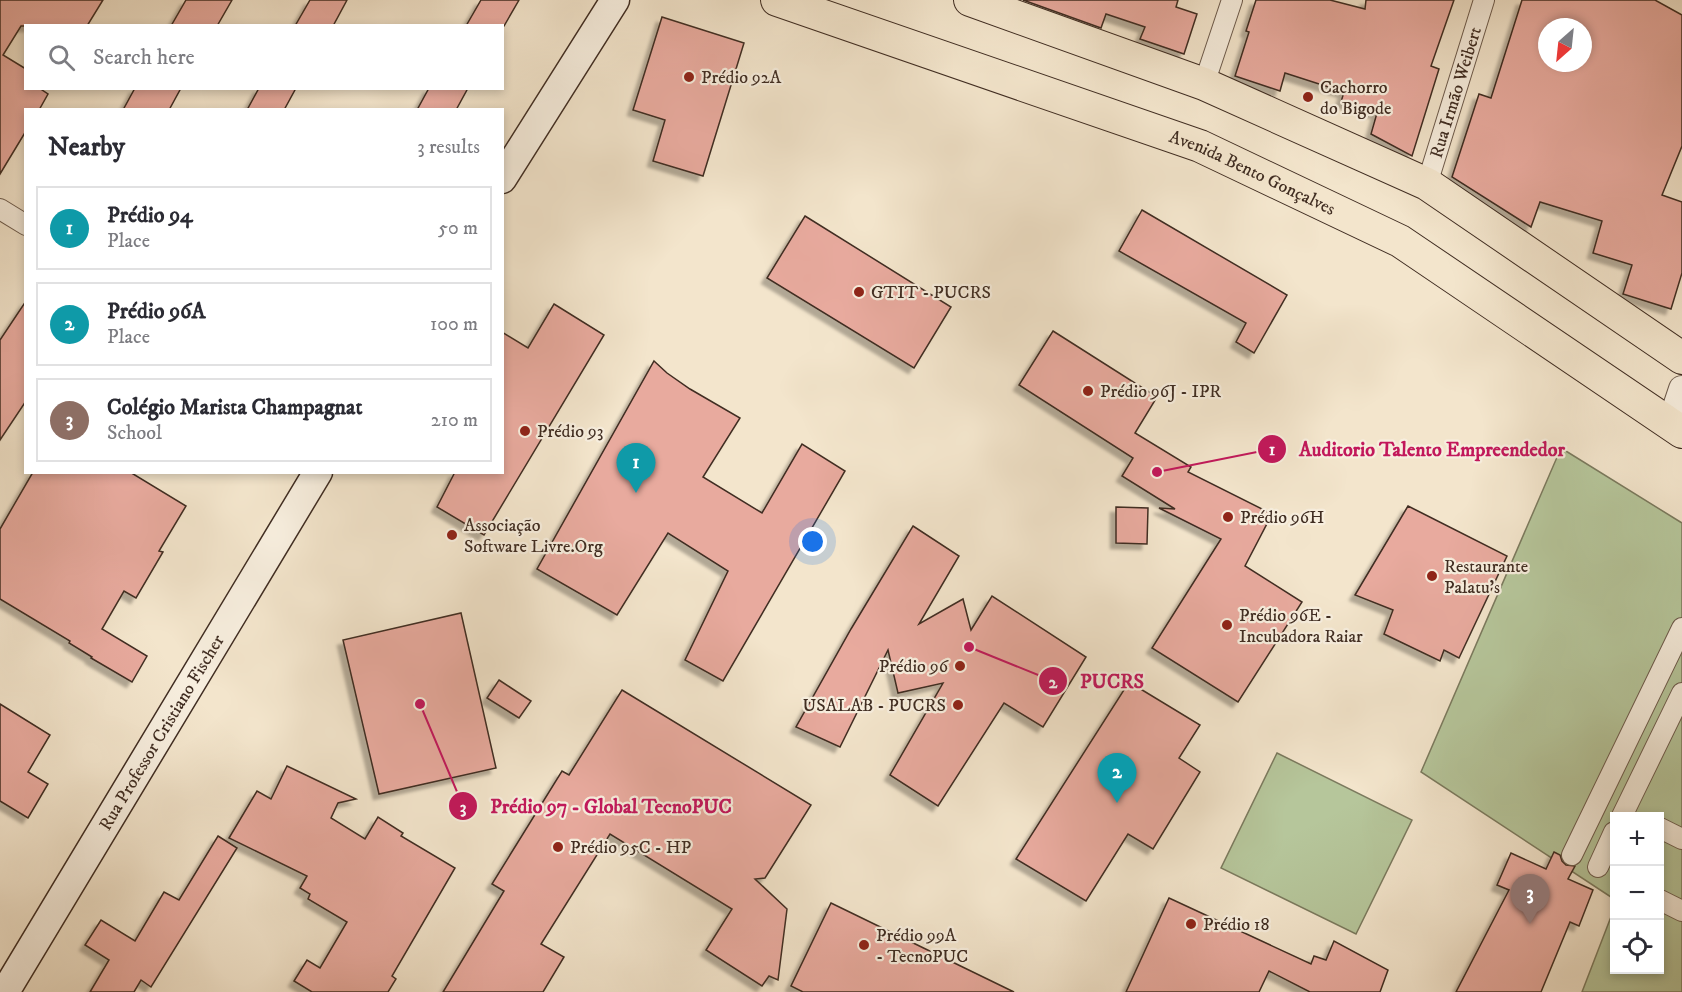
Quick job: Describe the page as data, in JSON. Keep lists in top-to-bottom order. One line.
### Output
{"streets":{"main road":["Avenida Bento Gonçalves","Rua Professor Cristiano Fischer"],"street":["Rua Irmão Weibert"]},"places":["Prédio 92A","Cachorro do Bigode","GTIT - PUCRS","Prédio 96J - IPR","Prédio 93","Auditorio Talento Empreendedor","Prédio 96H","Associação Software Livre.Org","Restaurante Palatu's","Prédio 96E - Incubadora Raiar","PUCRS","Prédio 96","Prédio 97 - Global TecnoPUC","USALAB - PUCRS","Prédio 95C - HP","Prédio 18","Prédio 99A - TecnoPUC"],"north":"bottom left","page":{"search":"Search here","heading":["Nearby","3 results"],"list":[{"mark":"1","name":"Prédio 94","note":"Place","value":"50 m"},{"mark":"2","name":"Prédio 96A","note":"Place","value":"100 m"},{"mark":"3","name":"Colégio Marista Champagnat","note":"School","value":"210 m"}],"pins":["1","2","3"],"map_buttons":["+","−"]}}
